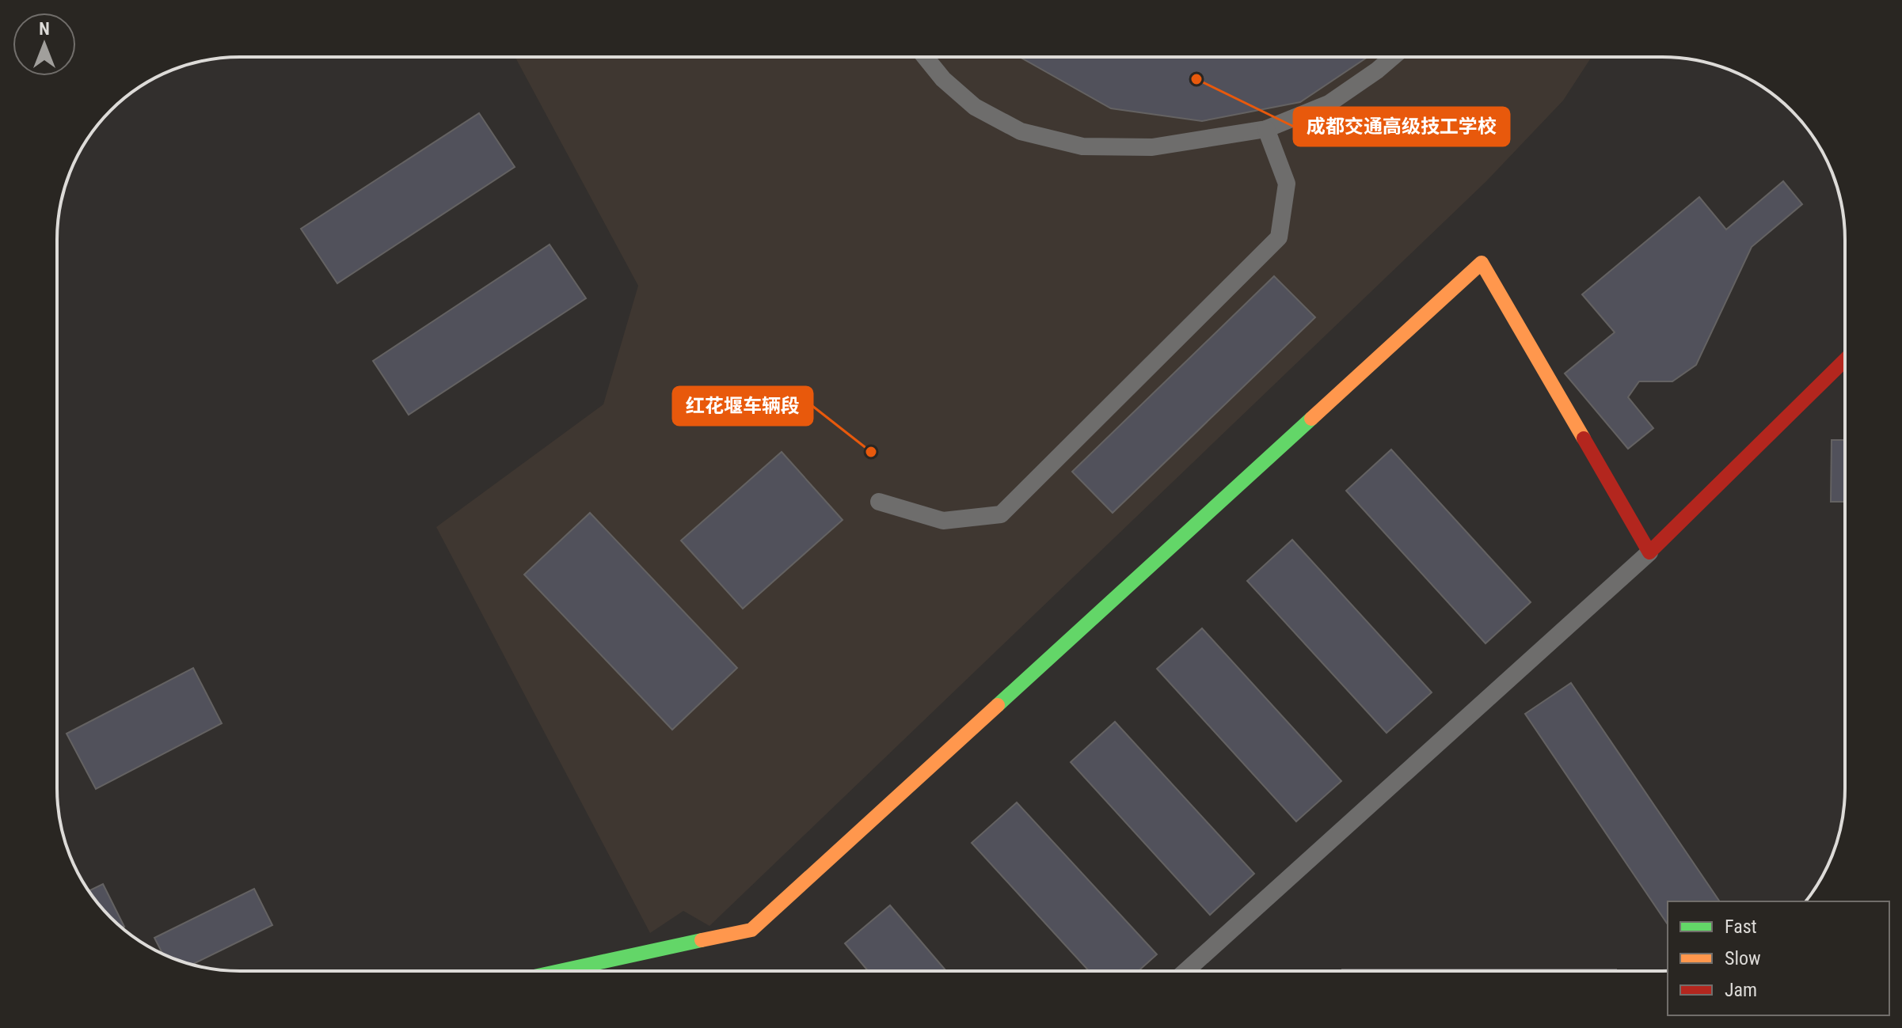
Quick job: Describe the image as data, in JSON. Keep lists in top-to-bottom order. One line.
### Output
{"places":["成都交通高级技工学校","红花堰车辆段"],"legend":["Fast","Slow","Jam"],"north":"top"}
